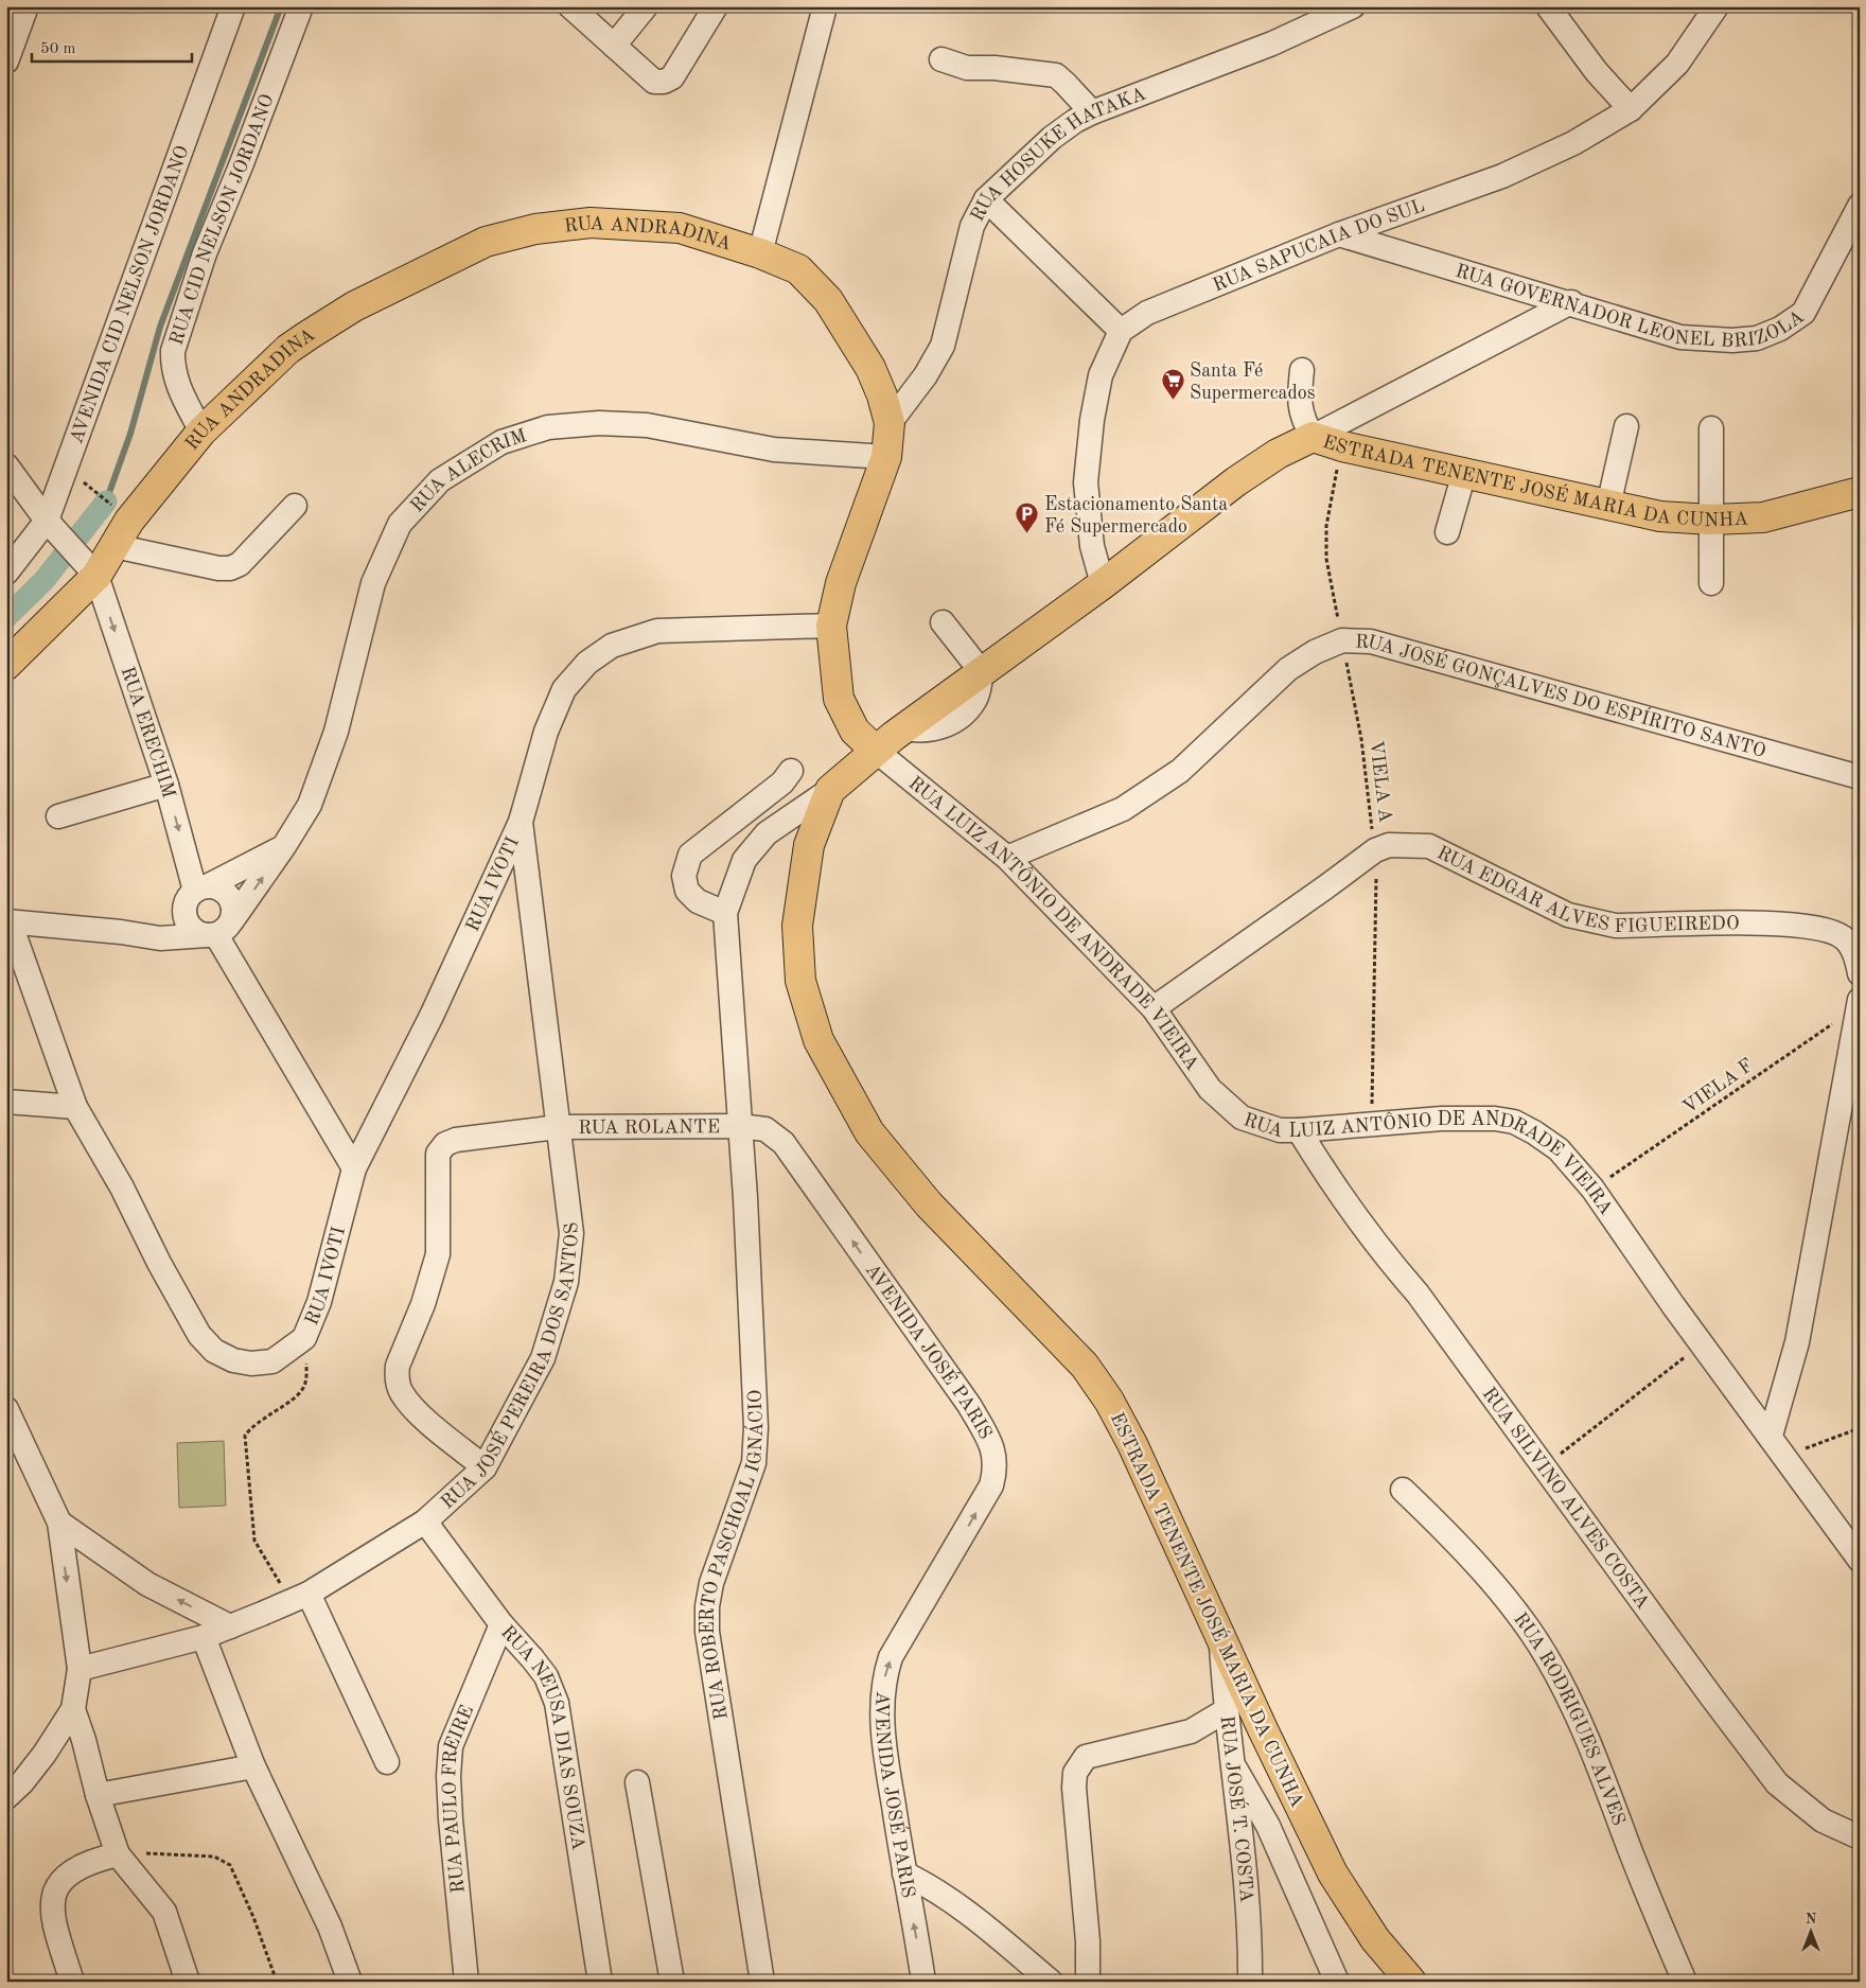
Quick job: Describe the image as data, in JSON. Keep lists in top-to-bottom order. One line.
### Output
{"streets":{"main road":["RUA ANDRADINA","ESTRADA TENENTE JOSÉ MARIA DA CUNHA"],"street":["RUA HOSUKE HATAKA","RUA CID NELSON JORDANO","RUA SAPUCAIA DO SUL","RUA GOVERNADOR LEONEL BRIZOLA","AVENIDA CID NELSON JORDANO","RUA ALECRIM","RUA JOSÉ GONÇALVES DO ESPÍRITO SANTO","RUA ERECHIM","RUA IVOTI","RUA EDGAR ALVES FIGUEIREDO","RUA LUIZ ANTÔNIO DE ANDRADE VIEIRA","RUA ROLANTE","AVENIDA JOSÉ PARIS","RUA JOSÉ PEREIRA DOS SANTOS","RUA SILVINO ALVES COSTA","RUA ROBERTO PASCHOAL IGNÁCIO","RUA RODRIGUES ALVES","RUA NEUSA DIAS SOUZA","RUA PAULO FREIRE","RUA JOSÉ T. COSTA"],"path":["VIELA A","VIELA F"]},"crossings":[["RUA HOSUKE HATAKA","RUA ANDRADINA"],["RUA CID NELSON JORDANO","RUA ANDRADINA"],["RUA ANDRADINA","RUA ALECRIM"],["RUA ANDRADINA","ESTRADA TENENTE JOSÉ MARIA DA CUNHA"],["RUA ANDRADINA","RUA ERECHIM"],["RUA ANDRADINA","RUA IVOTI"],["RUA ANDRADINA","RUA LUIZ ANTÔNIO DE ANDRADE VIEIRA"],["RUA SAPUCAIA DO SUL","RUA GOVERNADOR LEONEL BRIZOLA"],["RUA ALECRIM","RUA ERECHIM"],["ESTRADA TENENTE JOSÉ MARIA DA CUNHA","VIELA A"],["ESTRADA TENENTE JOSÉ MARIA DA CUNHA","RUA LUIZ ANTÔNIO DE ANDRADE VIEIRA"],["ESTRADA TENENTE JOSÉ MARIA DA CUNHA","RUA JOSÉ T. COSTA"],["RUA JOSÉ GONÇALVES DO ESPÍRITO SANTO","VIELA A"],["RUA JOSÉ GONÇALVES DO ESPÍRITO SANTO","RUA LUIZ ANTÔNIO DE ANDRADE VIEIRA"],["VIELA A","RUA EDGAR ALVES FIGUEIREDO"],["VIELA A","RUA LUIZ ANTÔNIO DE ANDRADE VIEIRA"],["RUA IVOTI","RUA JOSÉ PEREIRA DOS SANTOS"],["RUA EDGAR ALVES FIGUEIREDO","RUA LUIZ ANTÔNIO DE ANDRADE VIEIRA"],["RUA LUIZ ANTÔNIO DE ANDRADE VIEIRA","VIELA F"],["RUA LUIZ ANTÔNIO DE ANDRADE VIEIRA","RUA SILVINO ALVES COSTA"],["RUA ROLANTE","AVENIDA JOSÉ PARIS"],["RUA ROLANTE","RUA JOSÉ PEREIRA DOS SANTOS"],["RUA ROLANTE","RUA ROBERTO PASCHOAL IGNÁCIO"],["AVENIDA JOSÉ PARIS","RUA ROBERTO PASCHOAL IGNÁCIO"],["RUA JOSÉ PEREIRA DOS SANTOS","RUA NEUSA DIAS SOUZA"],["RUA NEUSA DIAS SOUZA","RUA PAULO FREIRE"]],"one_way":["RUA ERECHIM","AVENIDA JOSÉ PARIS"],"places":{"supermarket":["Santa Fé Supermercados"],"parking":["Estacionamento Santa Fé Supermercado"]},"scale_bar":"50 m","north":"top"}
